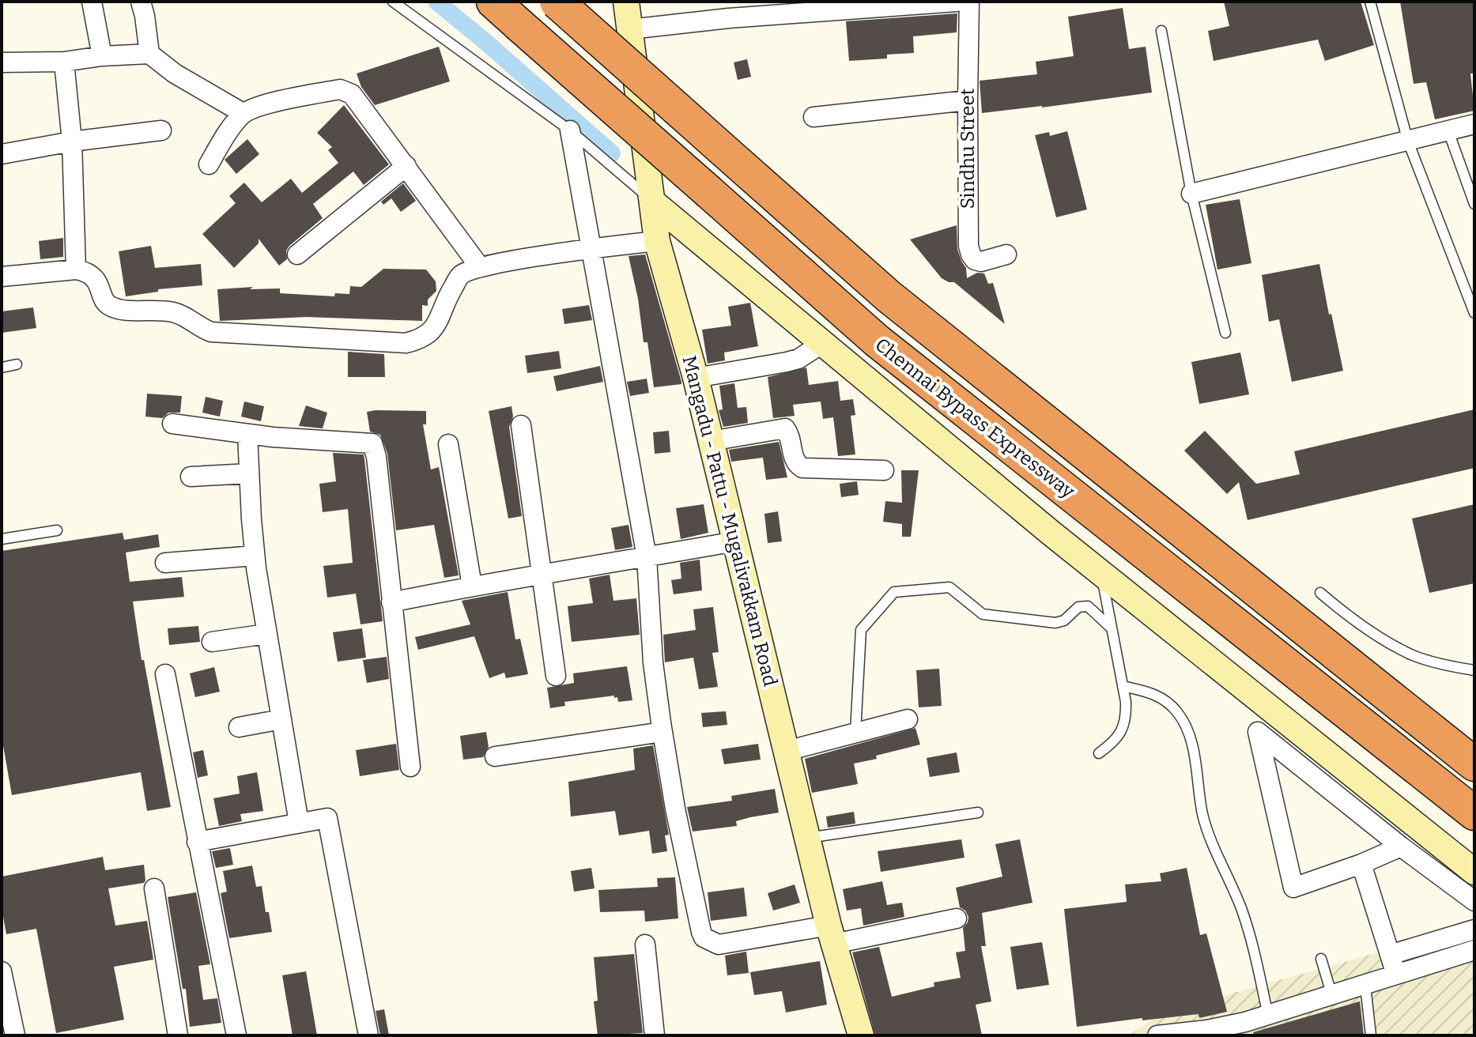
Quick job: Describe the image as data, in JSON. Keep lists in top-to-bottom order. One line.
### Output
{"streets":{"highway":["Chennai Bypass Expressway"],"street":["Sindhu Street","Mangadu - Pattu - Mugalivakkam Road"]}}
